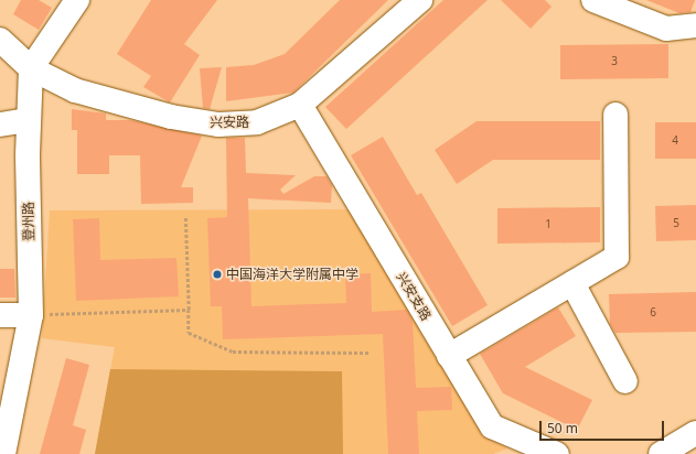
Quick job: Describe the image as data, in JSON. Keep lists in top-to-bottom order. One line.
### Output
{"streets":{"street":["兴安路","登州路","兴安支路"]},"crossings":[["兴安路","登州路"],["兴安路","兴安支路"]],"places":["中国海洋大学附属中学"],"house_numbers":["3","4","5","1","6"],"scale_bar":"50 m"}
